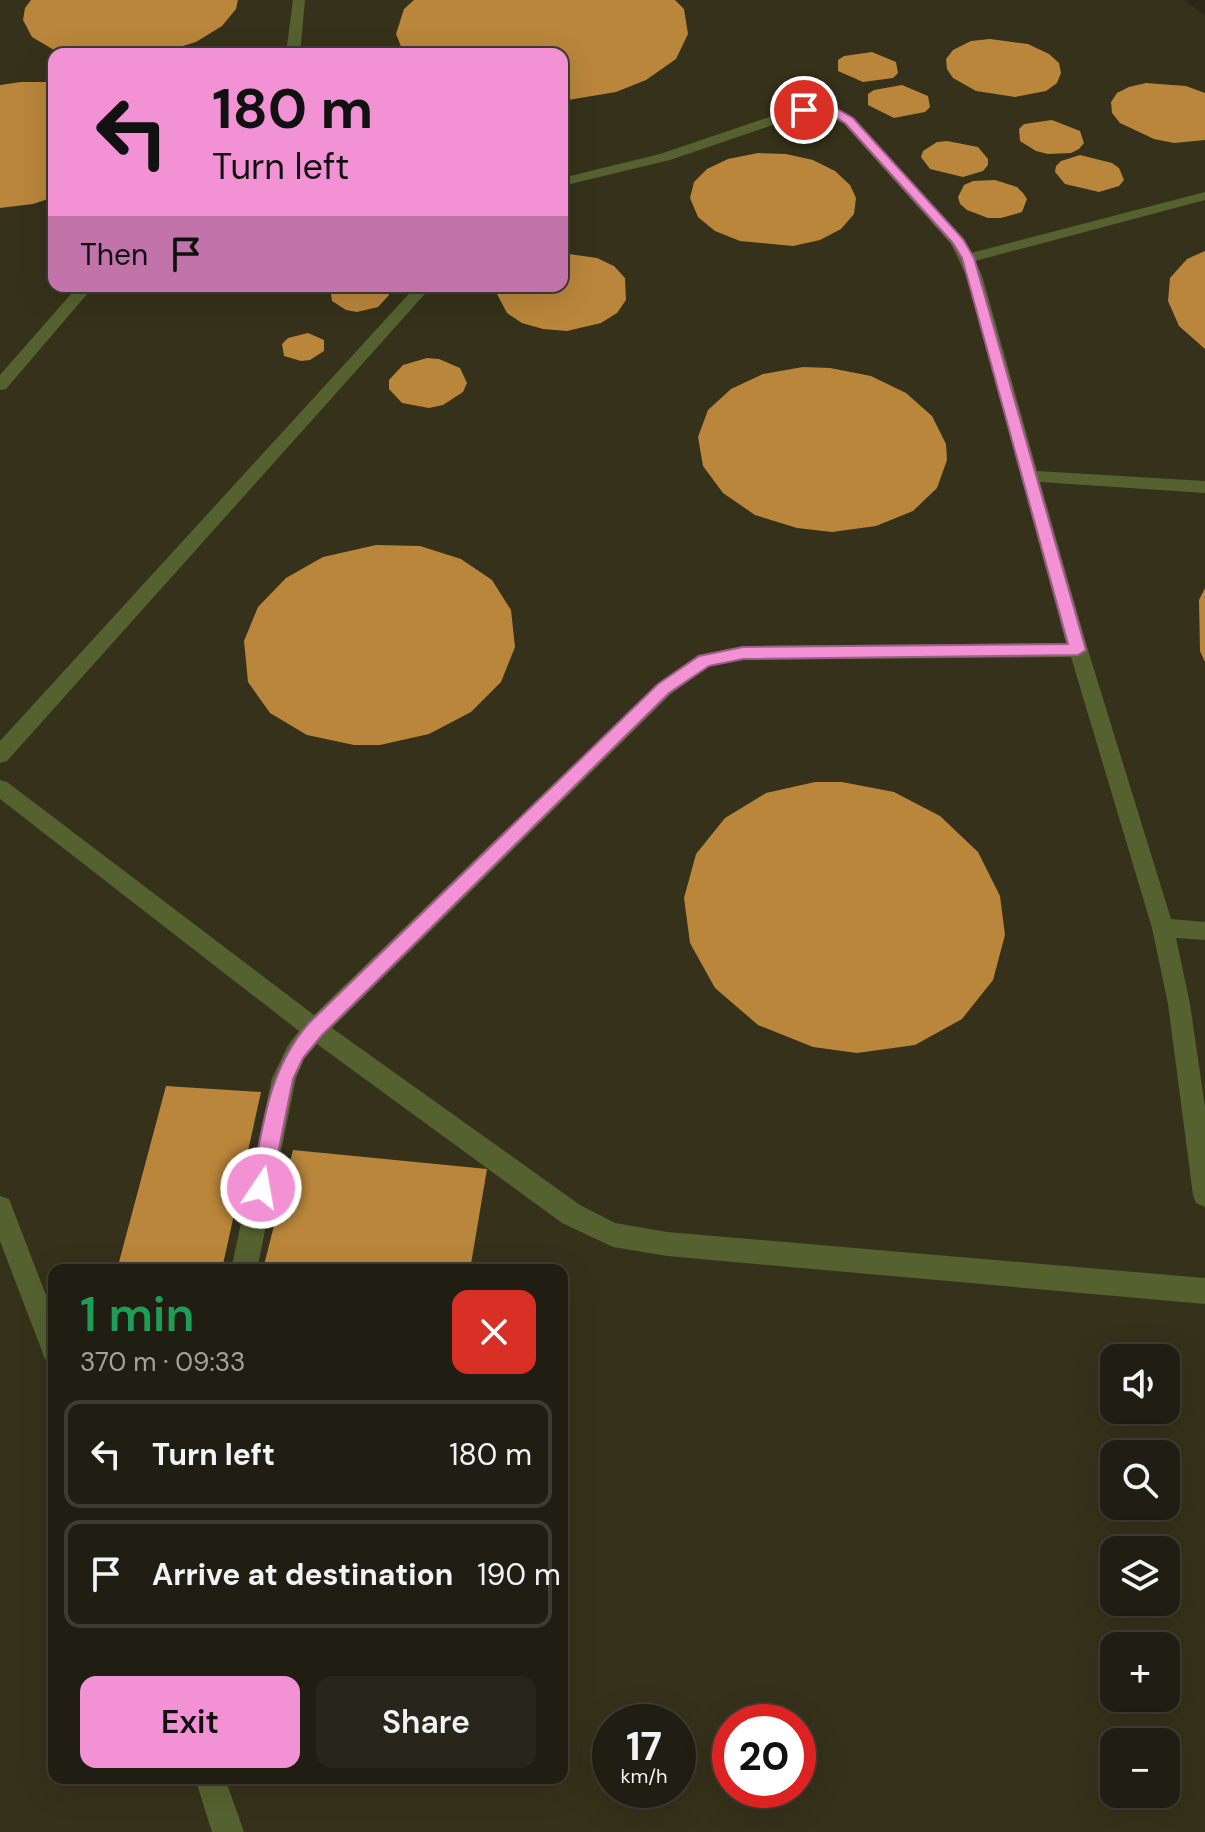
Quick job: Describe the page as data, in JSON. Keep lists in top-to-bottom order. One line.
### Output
{"page":{"turn":["180 m","Turn left"],"then":"Then","heading":["1 min","370 m · 09:33"],"map_buttons":["+","−"],"list":[{"name":"Turn left","value":"180 m"},{"name":"Arrive at destination","value":"190 m"}],"buttons":["Exit","Share"],"speed":"17 km/h","limit":"20"}}
